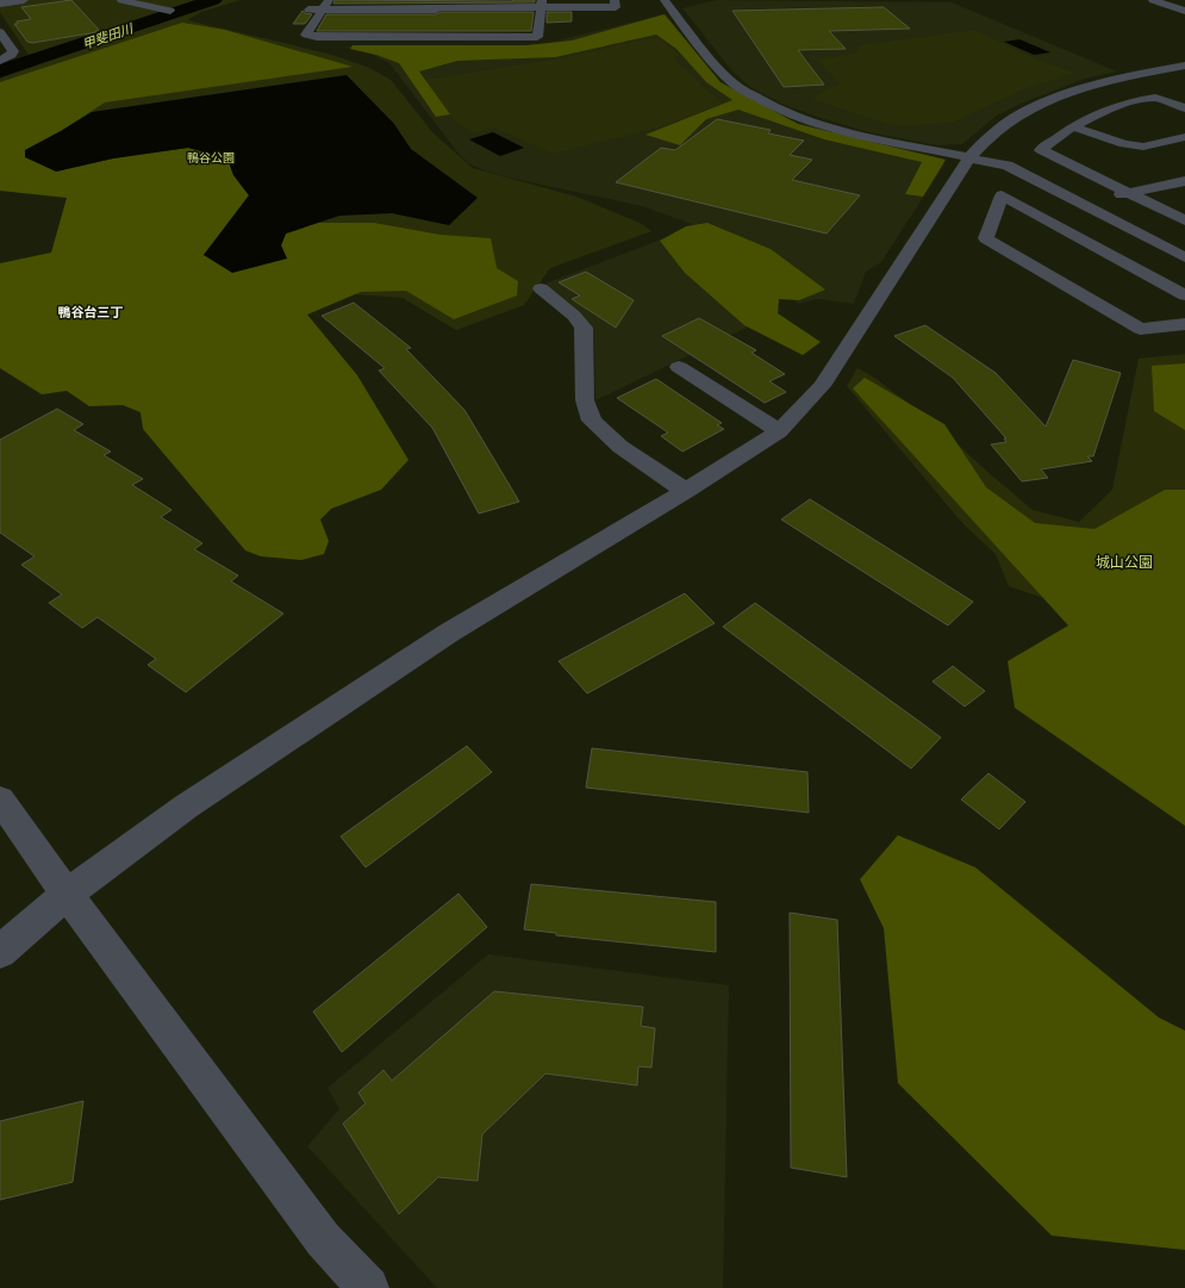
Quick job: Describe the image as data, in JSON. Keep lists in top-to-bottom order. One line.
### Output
{"districts":["鴨谷台三丁"],"water":["甲斐田川"],"parks":["鴨谷公園","城山公園"]}
